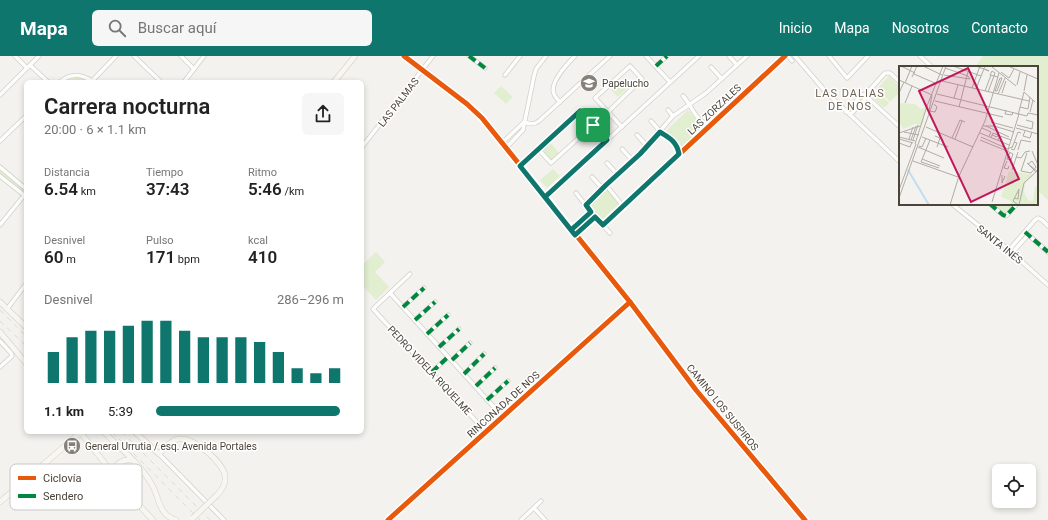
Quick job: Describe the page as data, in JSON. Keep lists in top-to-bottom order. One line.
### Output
{"streets":{"street":["LAS PALMAS","LAS ZORZALES","SANTA INÉS","PEDRO VIDELA RIQUELME","RINCONADA DE NOS","CAMINO LOS SUSPIROS"]},"crossings":[["LAS PALMAS","CAMINO LOS SUSPIROS"],["PEDRO VIDELA RIQUELME","RINCONADA DE NOS"],["RINCONADA DE NOS","CAMINO LOS SUSPIROS"]],"districts":["LAS DALIAS DE NOS"],"places":{"school or university":["Papelucho"],"bus stop":["General Urrutia / esq. Avenida Portales"]},"legend":["Ciclovía","Sendero"],"page":{"header":"Mapa","search":"Buscar aquí","nav":["Inicio","Mapa","Nosotros","Contacto"],"heading":["Carrera nocturna","20:00 · 6 × 1.1 km"],"stats":[["Distancia","6.54 km"],["Tiempo","37:43"],["Ritmo","5:46 /km"],["Desnivel","60 m"],["Pulso","171 bpm"],["kcal","410"]],"chart":["Desnivel","286–296 m"],"list":[{"name":"1.1 km","note":"5:39"}]}}
